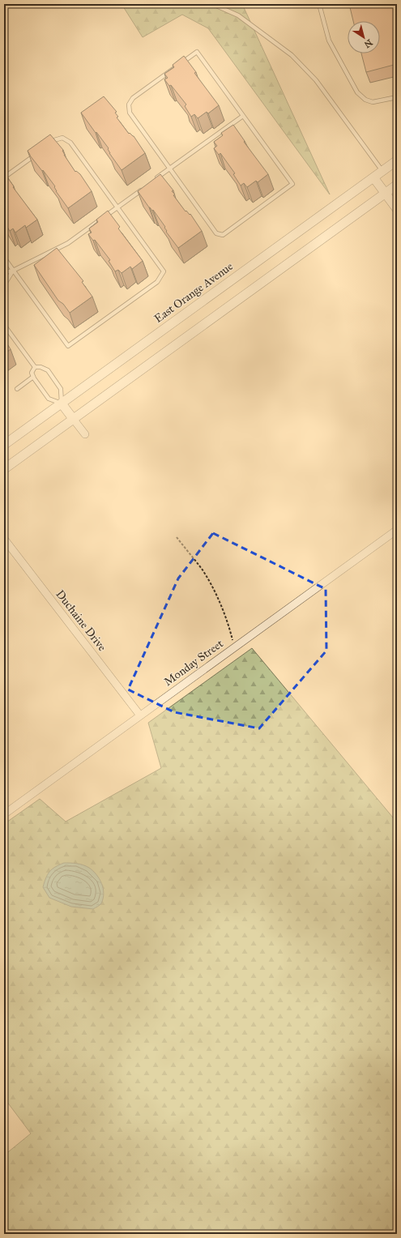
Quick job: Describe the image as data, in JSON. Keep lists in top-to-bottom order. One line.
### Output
{"streets":{"street":["East Orange Avenue","Duchaine Drive","Monday Street"]},"crossings":[["Duchaine Drive","Monday Street"]],"north":"bottom right"}
